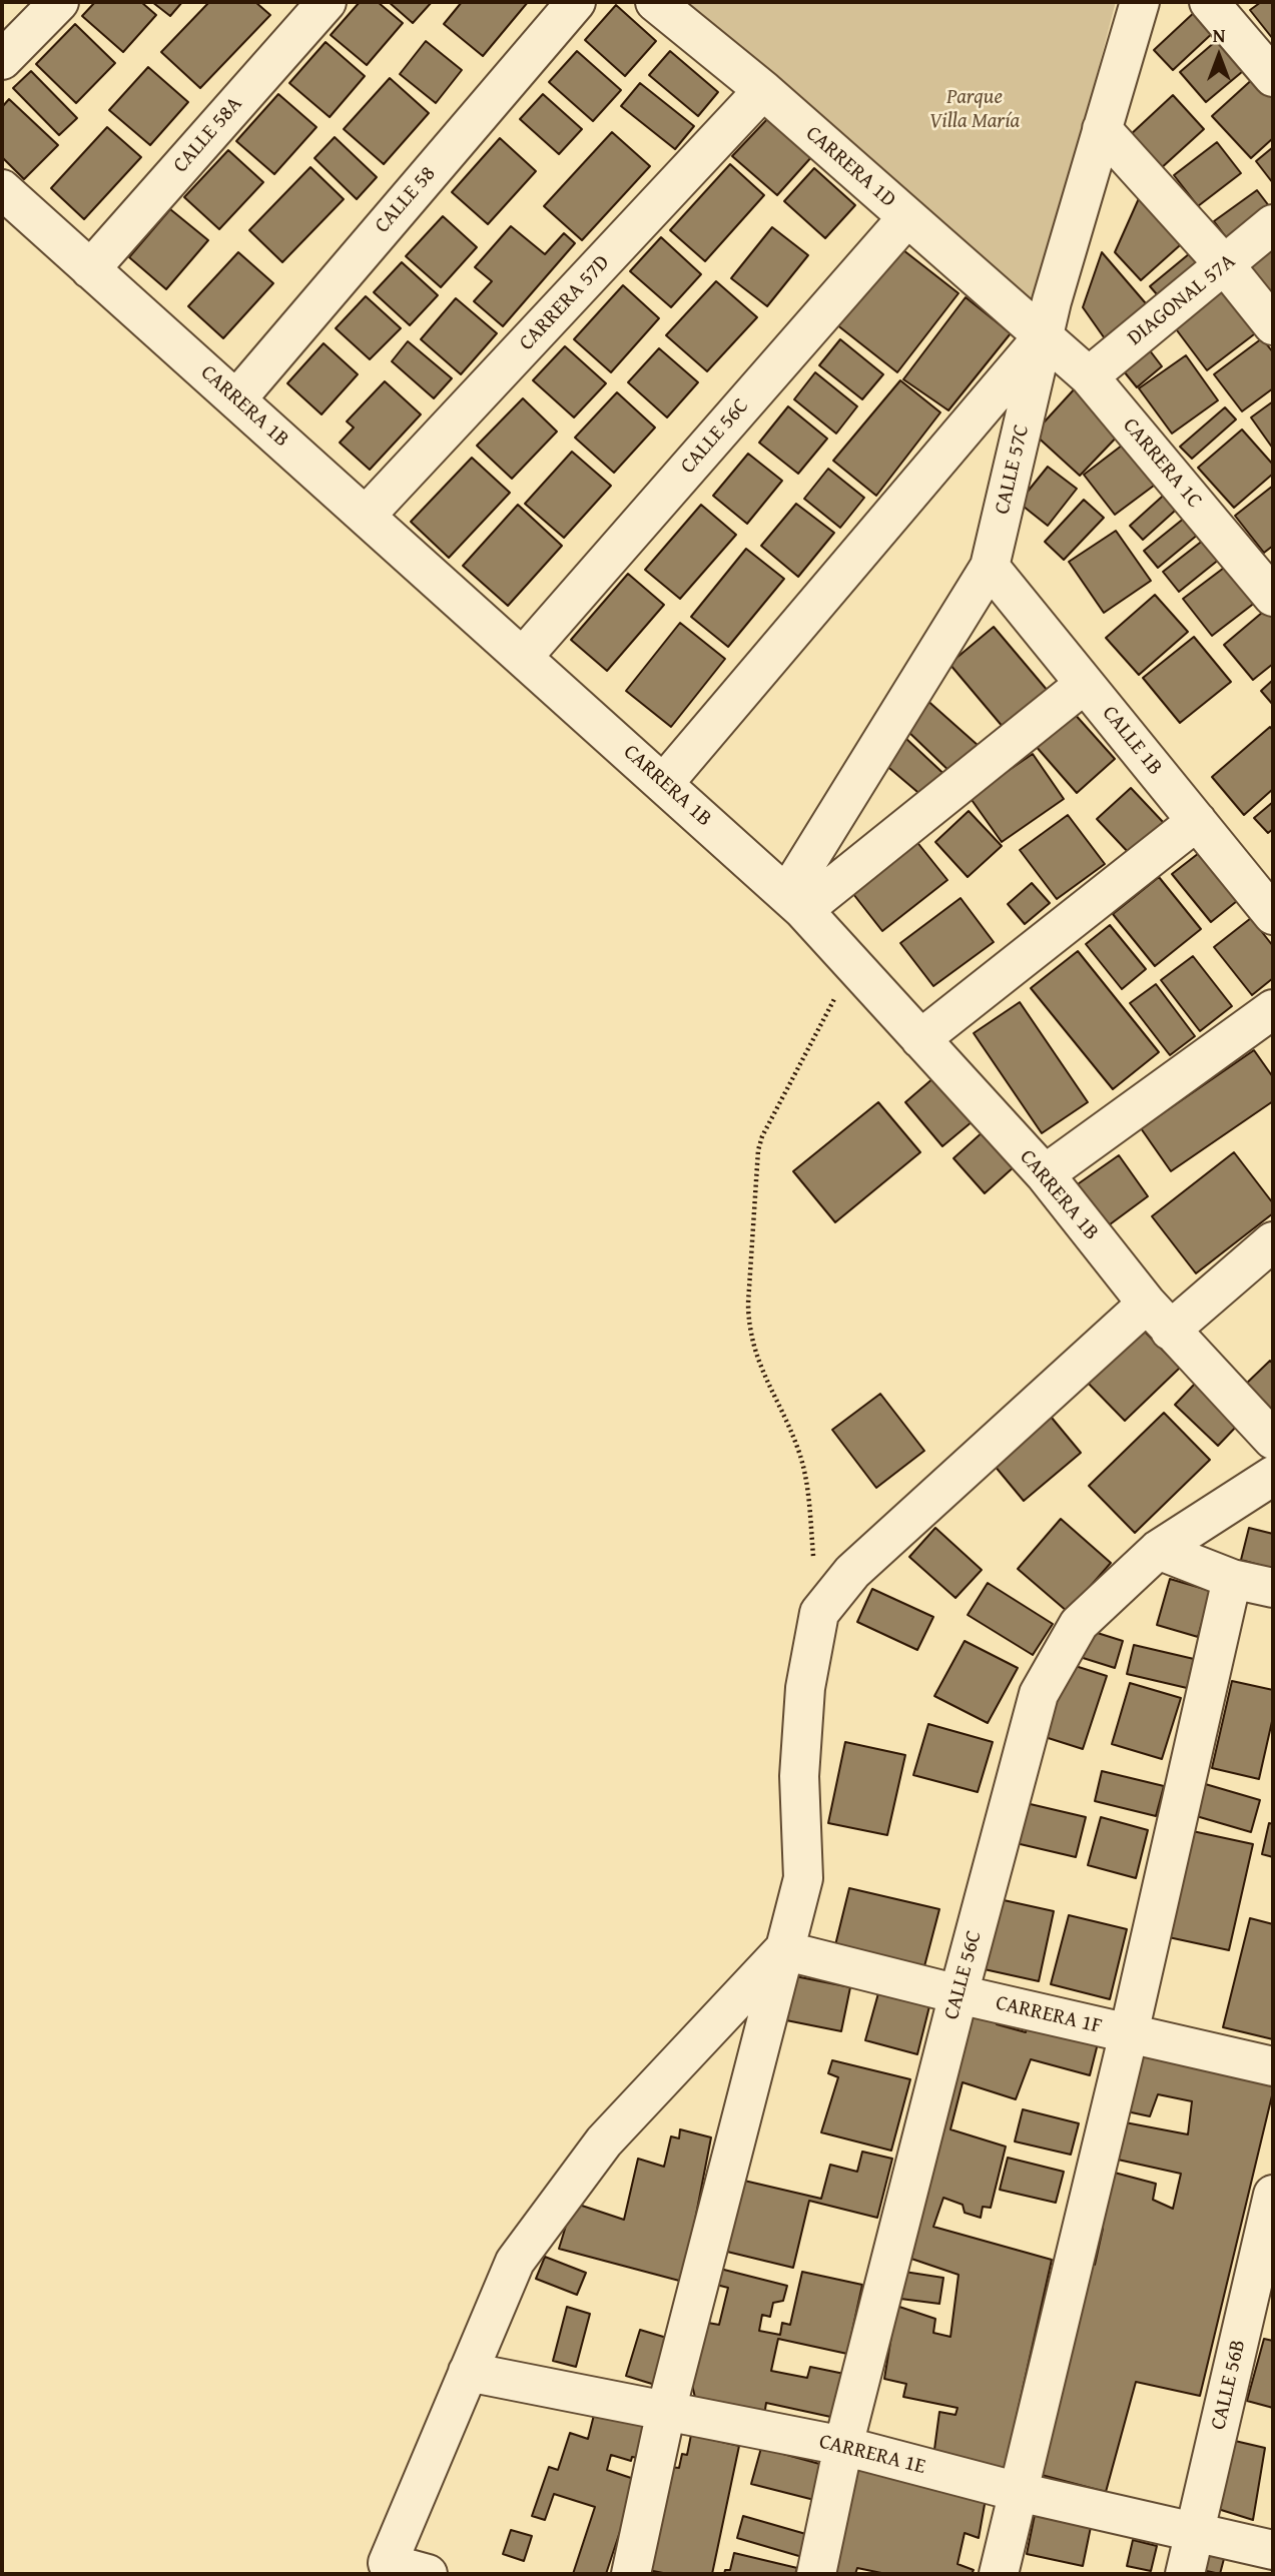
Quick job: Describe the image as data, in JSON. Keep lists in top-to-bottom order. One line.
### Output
{"streets":{"street":["CALLE 58A","CARRERA 1D","CALLE 58","DIAGONAL 57A","CARRERA 57D","CARRERA 1B","CALLE 56C","CARRERA 1C","CALLE 57C","CALLE 1B","CARRERA 1F","CALLE 56B","CARRERA 1E"]},"crossings":[["CALLE 58A","CARRERA 1B"],["CARRERA 1D","CARRERA 57D"],["CARRERA 1D","CALLE 56C"],["CARRERA 1D","CARRERA 1C"],["CARRERA 1D","CALLE 57C"],["CALLE 58","CARRERA 1B"],["DIAGONAL 57A","CARRERA 1C"],["CARRERA 57D","CARRERA 1B"],["CARRERA 1B","CALLE 56C"],["CARRERA 1B","CALLE 57C"],["CALLE 56C","CARRERA 1F"],["CALLE 56C","CARRERA 1E"],["CARRERA 1C","CALLE 57C"],["CALLE 57C","CALLE 1B"],["CALLE 56B","CARRERA 1E"]],"parks":["Parque Villa María"],"north":"top"}
